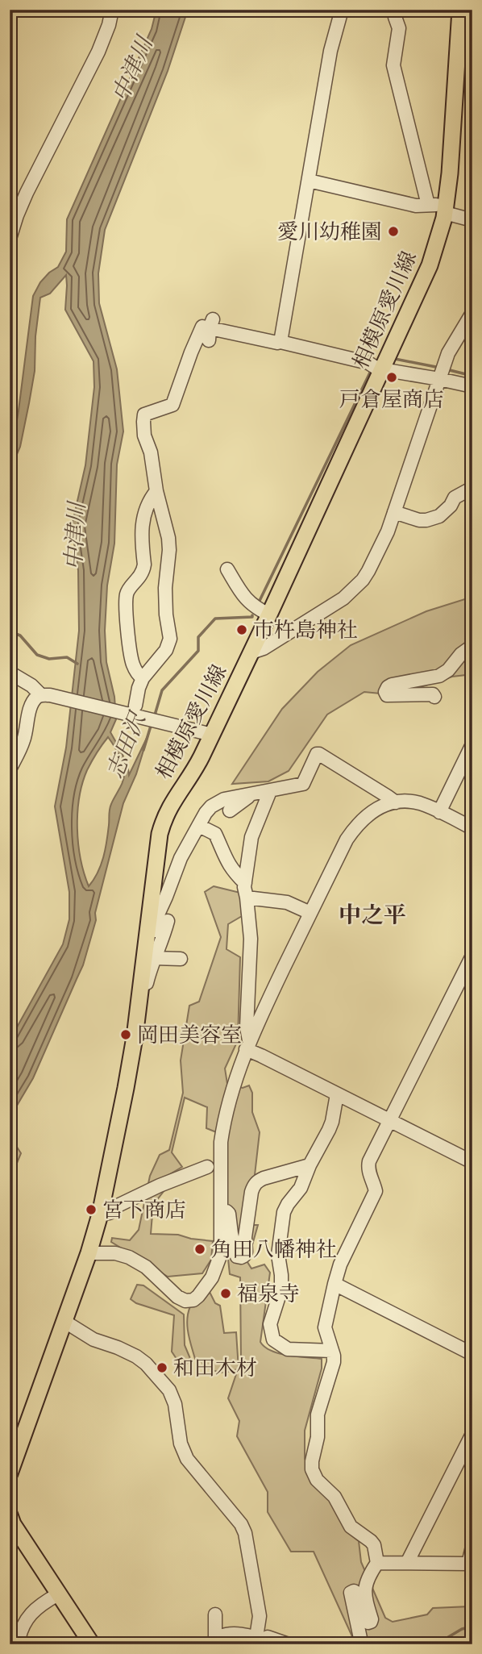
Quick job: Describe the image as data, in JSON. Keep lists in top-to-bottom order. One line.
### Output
{"streets":{"main road":["相模原愛川線"]},"districts":["中之平"],"water":["中津川","志田沢"],"places":["愛川幼稚園","戸倉屋商店","市杵島神社","岡田美容室","宮下商店","角田八幡神社","福泉寺","和田木材"]}
